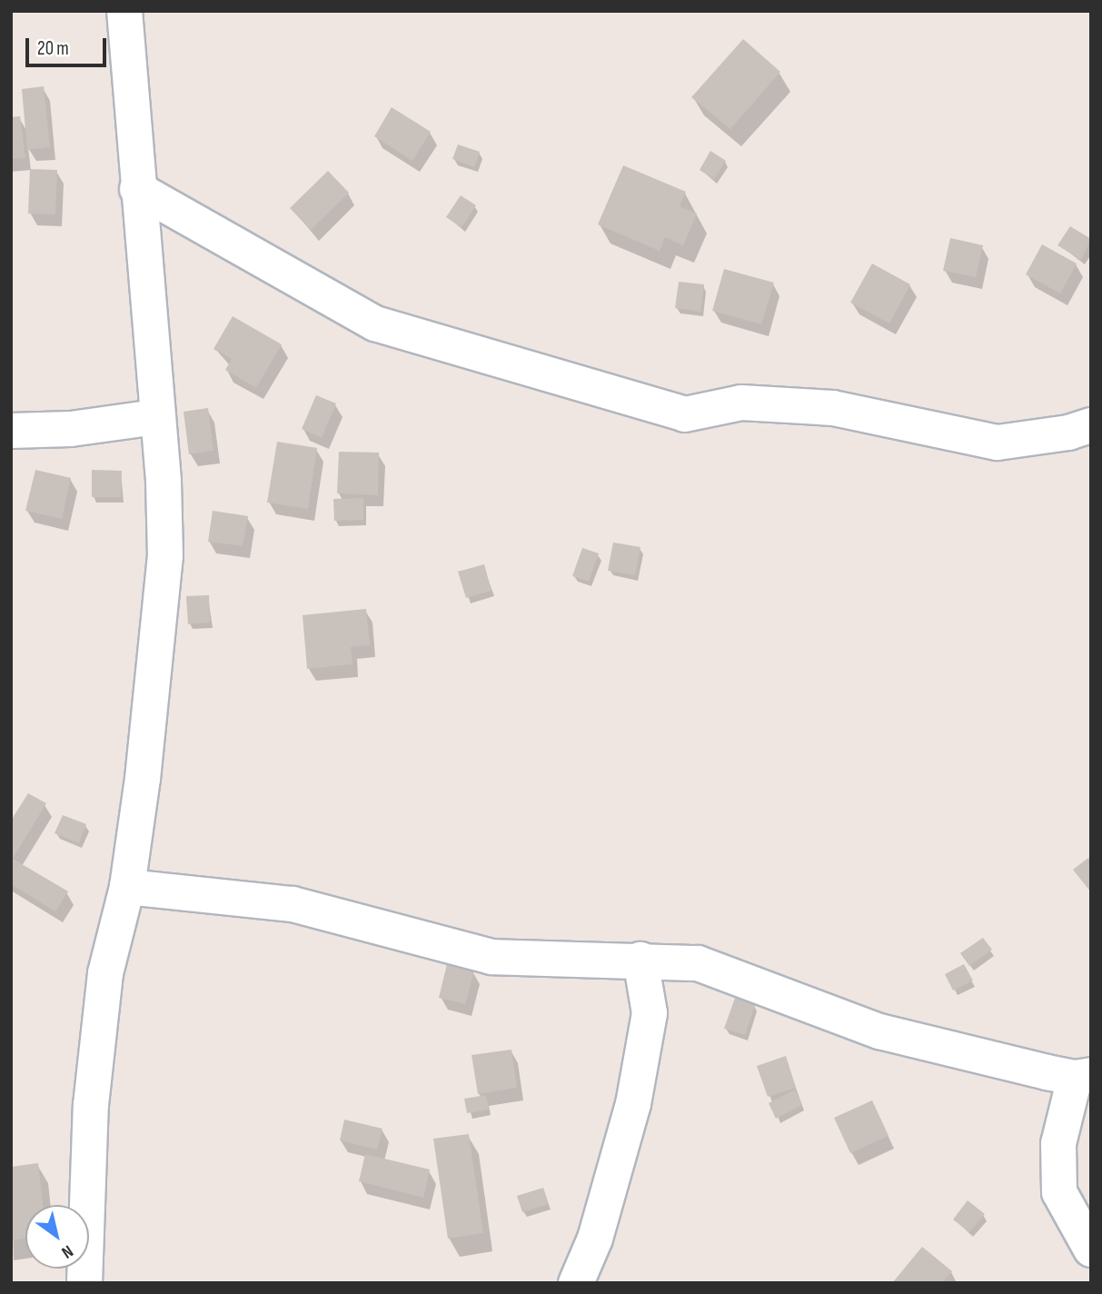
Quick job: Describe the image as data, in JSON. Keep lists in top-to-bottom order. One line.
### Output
{"scale_bar":"20 m","north":"bottom right"}
